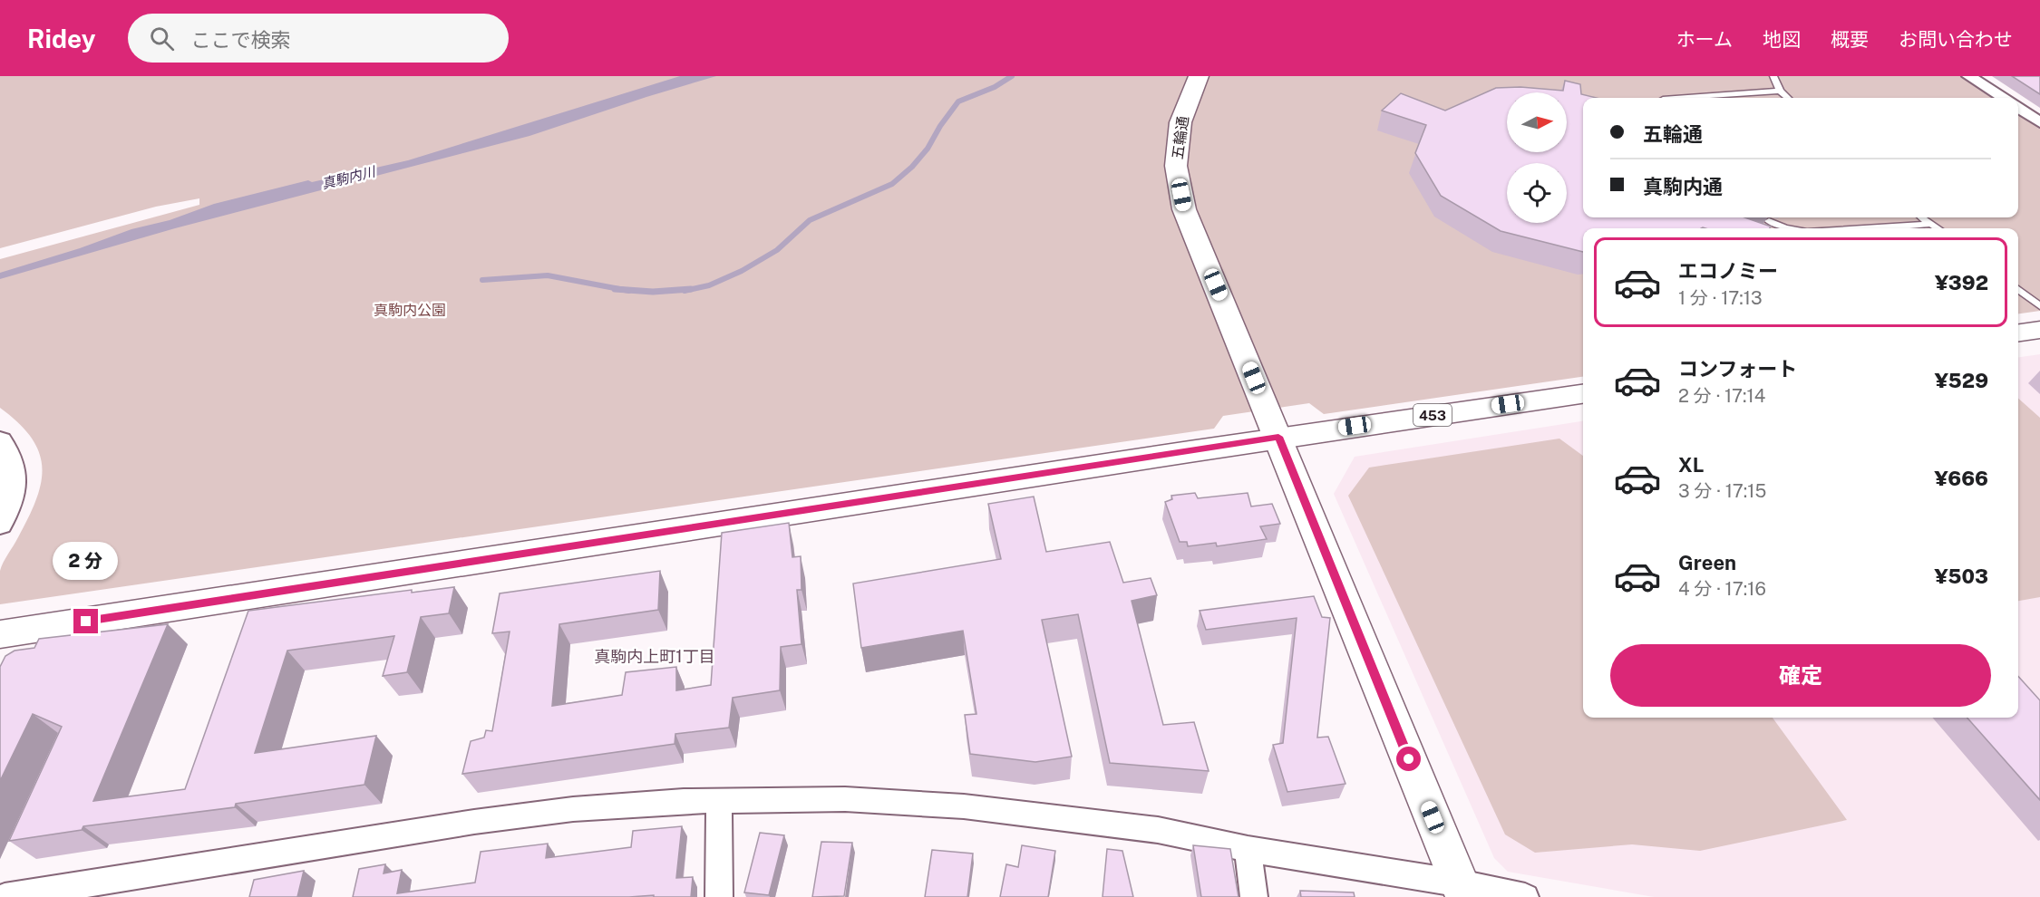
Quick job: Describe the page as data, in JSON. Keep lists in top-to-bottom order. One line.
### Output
{"streets":{"main road":["五輪通","453"]},"crossings":[["五輪通","453"]],"districts":["真駒内上町1丁目"],"water":["真駒内川"],"parks":["真駒内公園"],"north":"right","page":{"header":"Ridey","search":"ここで検索","nav":["ホーム","地図","概要","お問い合わせ"],"banner":["五輪通","真駒内通"],"list":[{"name":"エコノミー","note":"1 分 · 17:13","value":"¥392"},{"name":"コンフォート","note":"2 分 · 17:14","value":"¥529"},{"name":"XL","note":"3 分 · 17:15","value":"¥666"},{"name":"Green","note":"4 分 · 17:16","value":"¥503"}],"bubble":"2 分","buttons":"確定"}}
